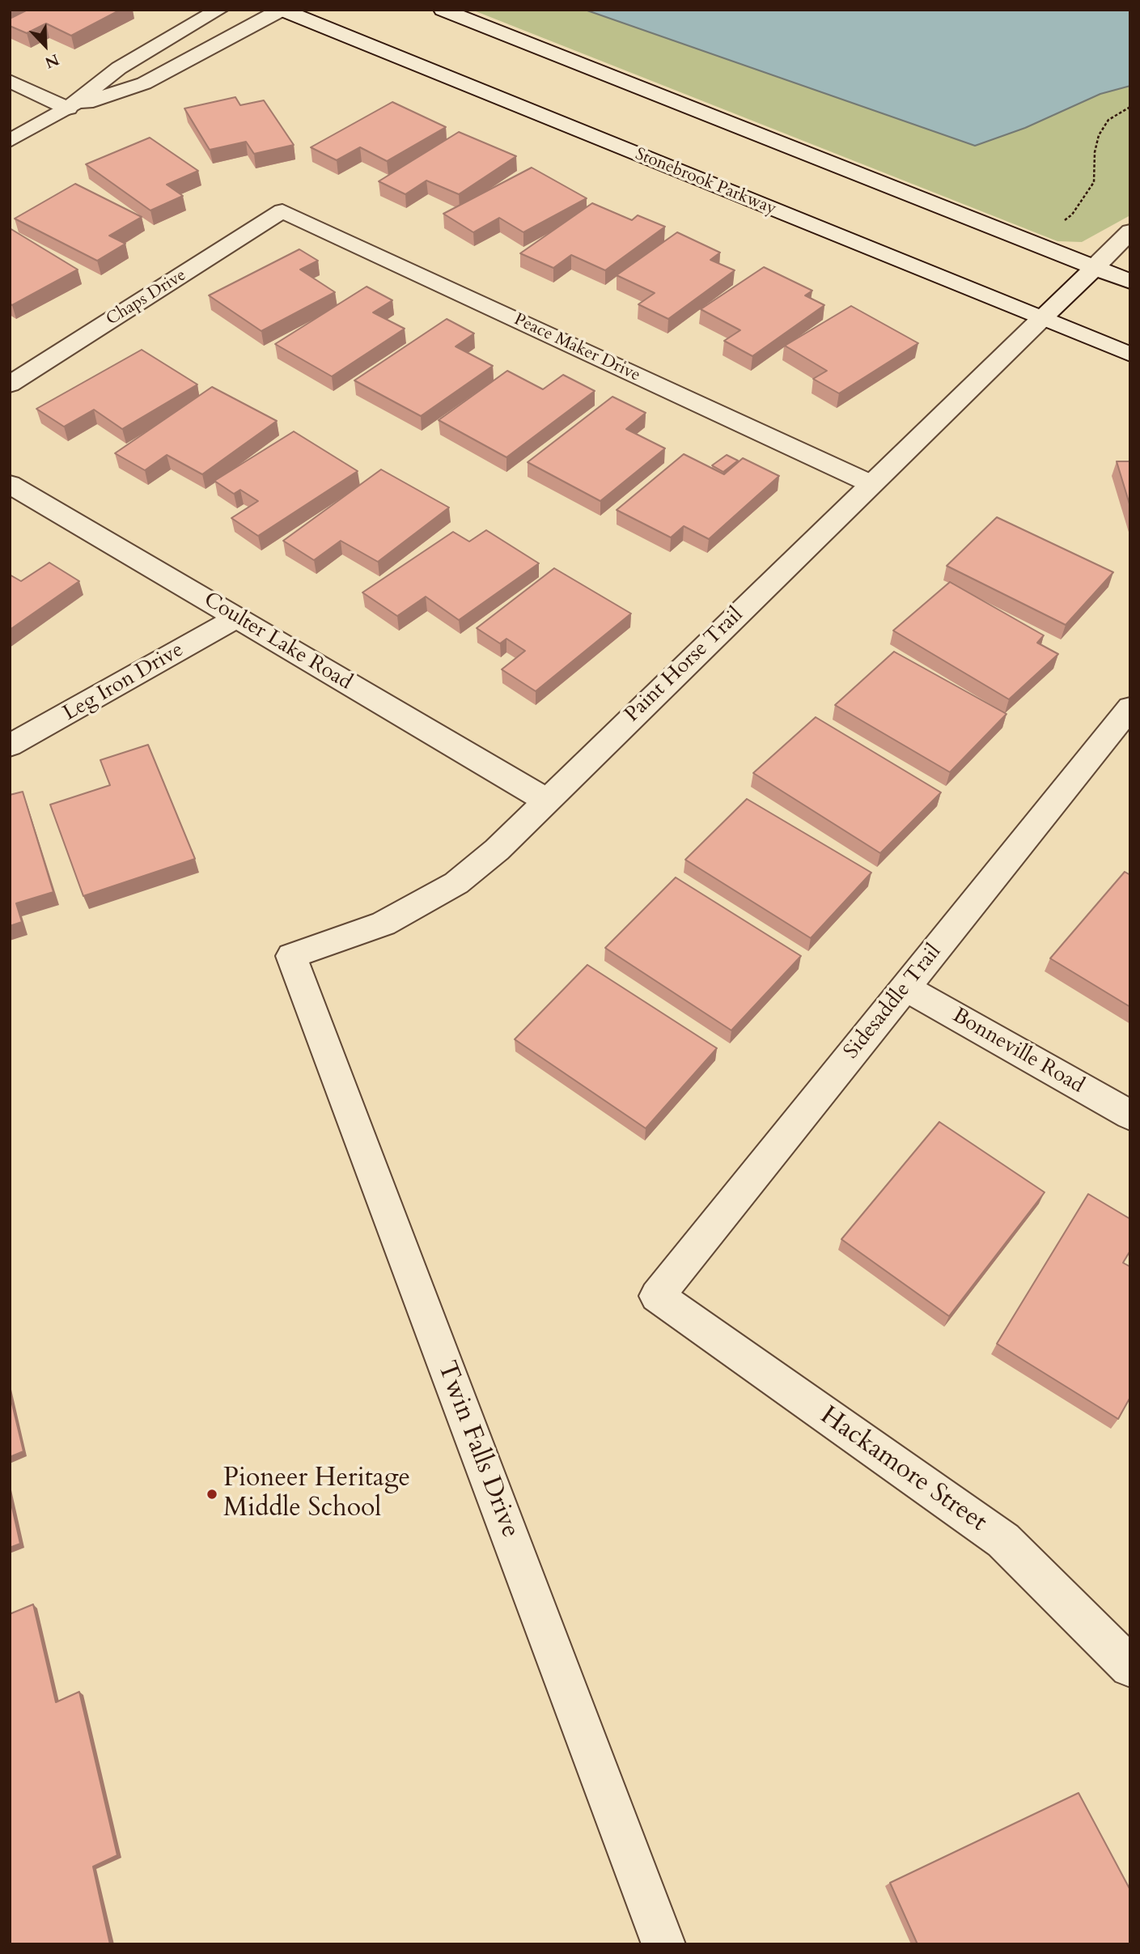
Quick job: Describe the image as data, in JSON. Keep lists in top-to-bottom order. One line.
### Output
{"streets":{"street":["Stonebrook Parkway","Chaps Drive","Peace Maker Drive","Coulter Lake Road","Paint Horse Trail","Leg Iron Drive","Sidesaddle Trail","Bonneville Road","Twin Falls Drive","Hackamore Street"]},"crossings":[["Stonebrook Parkway","Paint Horse Trail"],["Chaps Drive","Peace Maker Drive"],["Peace Maker Drive","Paint Horse Trail"],["Coulter Lake Road","Paint Horse Trail"],["Coulter Lake Road","Leg Iron Drive"],["Paint Horse Trail","Twin Falls Drive"],["Sidesaddle Trail","Bonneville Road"],["Sidesaddle Trail","Hackamore Street"]],"places":["Pioneer Heritage Middle School"],"north":"bottom right"}
